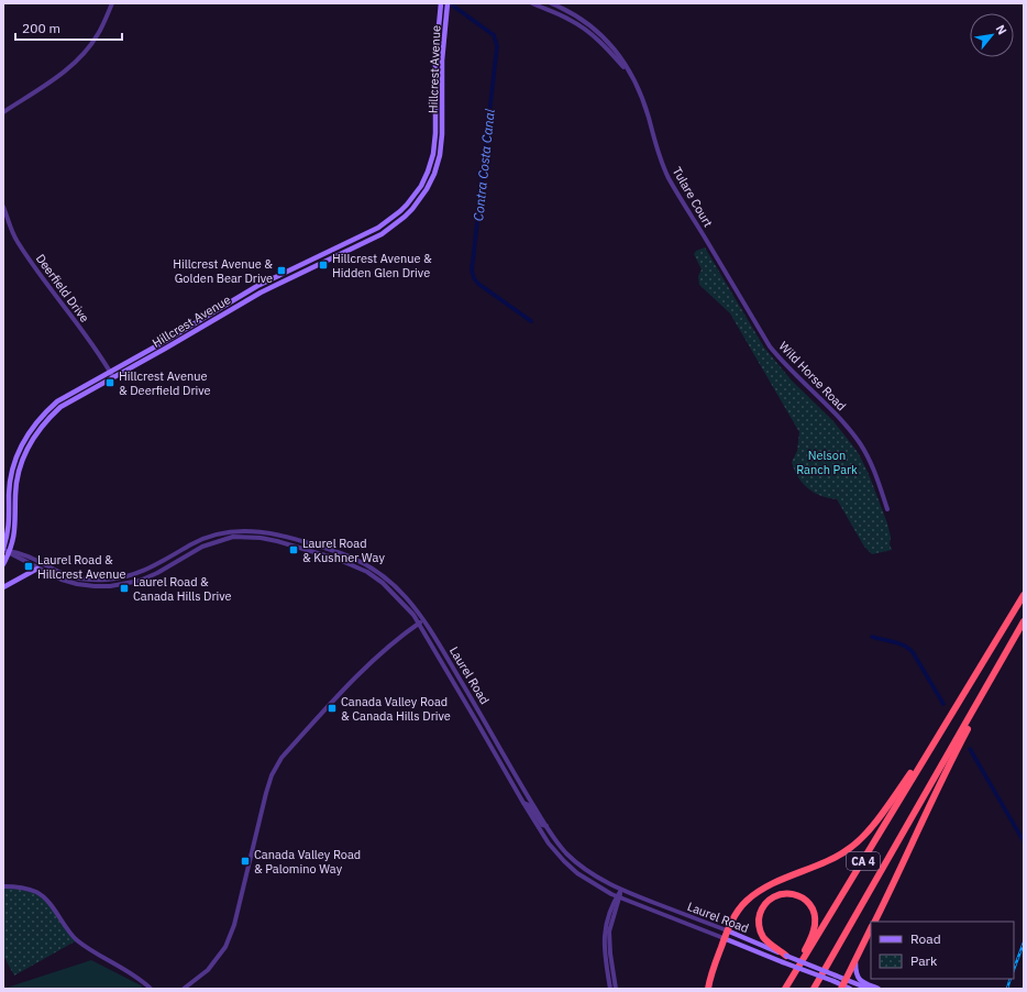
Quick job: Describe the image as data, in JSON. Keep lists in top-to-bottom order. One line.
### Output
{"streets":{"highway":["CA 4"],"main road":["Hillcrest Avenue","Laurel Road"],"street":["Tulare Court","Deerfield Drive","Wild Horse Road"]},"crossings":[["Hillcrest Avenue","Deerfield Drive"],["Hillcrest Avenue","Laurel Road"],["Tulare Court","Wild Horse Road"]],"water":["Contra Costa Canal"],"parks":["Nelson Ranch Park"],"places":{"transit":["Hillcrest Avenue & Hidden Glen Drive","Hillcrest Avenue & Golden Bear Drive","Hillcrest Avenue & Deerfield Drive","Laurel Road & Kushner Way","Laurel Road & Hillcrest Avenue","Laurel Road & Canada Hills Drive","Canada Valley Road & Canada Hills Drive","Canada Valley Road & Palomino Way"]},"legend":["Road","Park"],"scale_bar":"200 m","north":"top right"}
